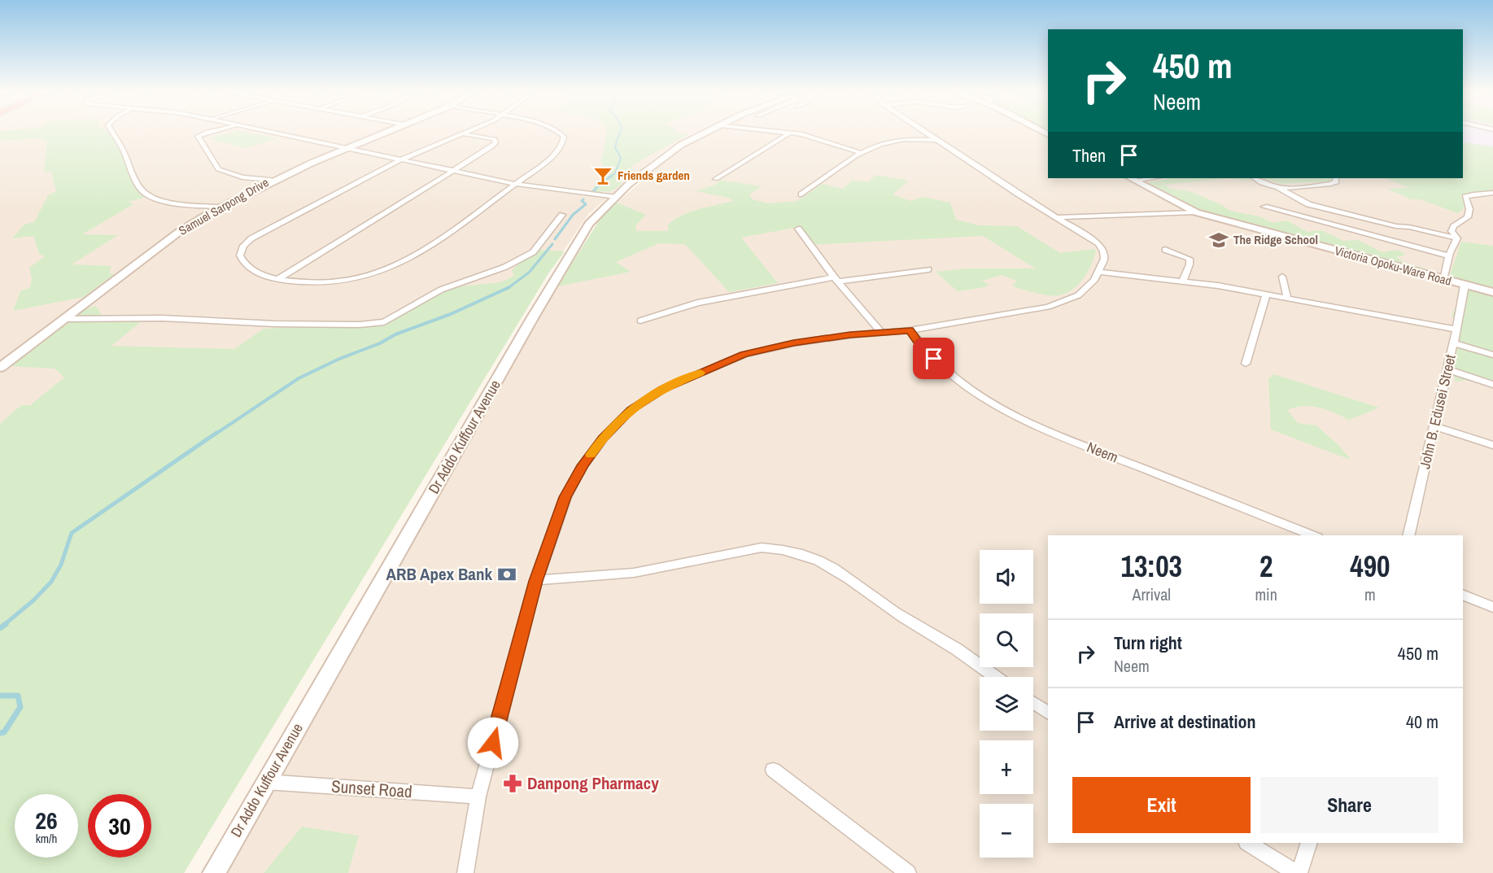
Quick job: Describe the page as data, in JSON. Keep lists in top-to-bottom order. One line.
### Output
{"streets":{"main road":["Samuel Sarpong Drive","Victoria Opoku-Ware Road","Dr Addo Kuffour Avenue"],"street":["John B. Edusei Street","Neem","Sunset Road"]},"crossings":[["Victoria Opoku-Ware Road","John B. Edusei Street"],["Dr Addo Kuffour Avenue","Sunset Road"]],"places":{"bar":["Friends garden"],"school or university":["The Ridge School"],"bank":["ARB Apex Bank"],"pharmacy":["Danpong Pharmacy"]},"page":{"turn":["450 m","Neem"],"then":"Then","eta":["13:03","Arrival","2","min","490","m"],"map_buttons":["+","−"],"list":[{"name":"Turn right","note":"Neem","value":"450 m"},{"name":"Arrive at destination","value":"40 m"}],"buttons":["Exit","Share"],"speed":"26 km/h","limit":"30"}}
